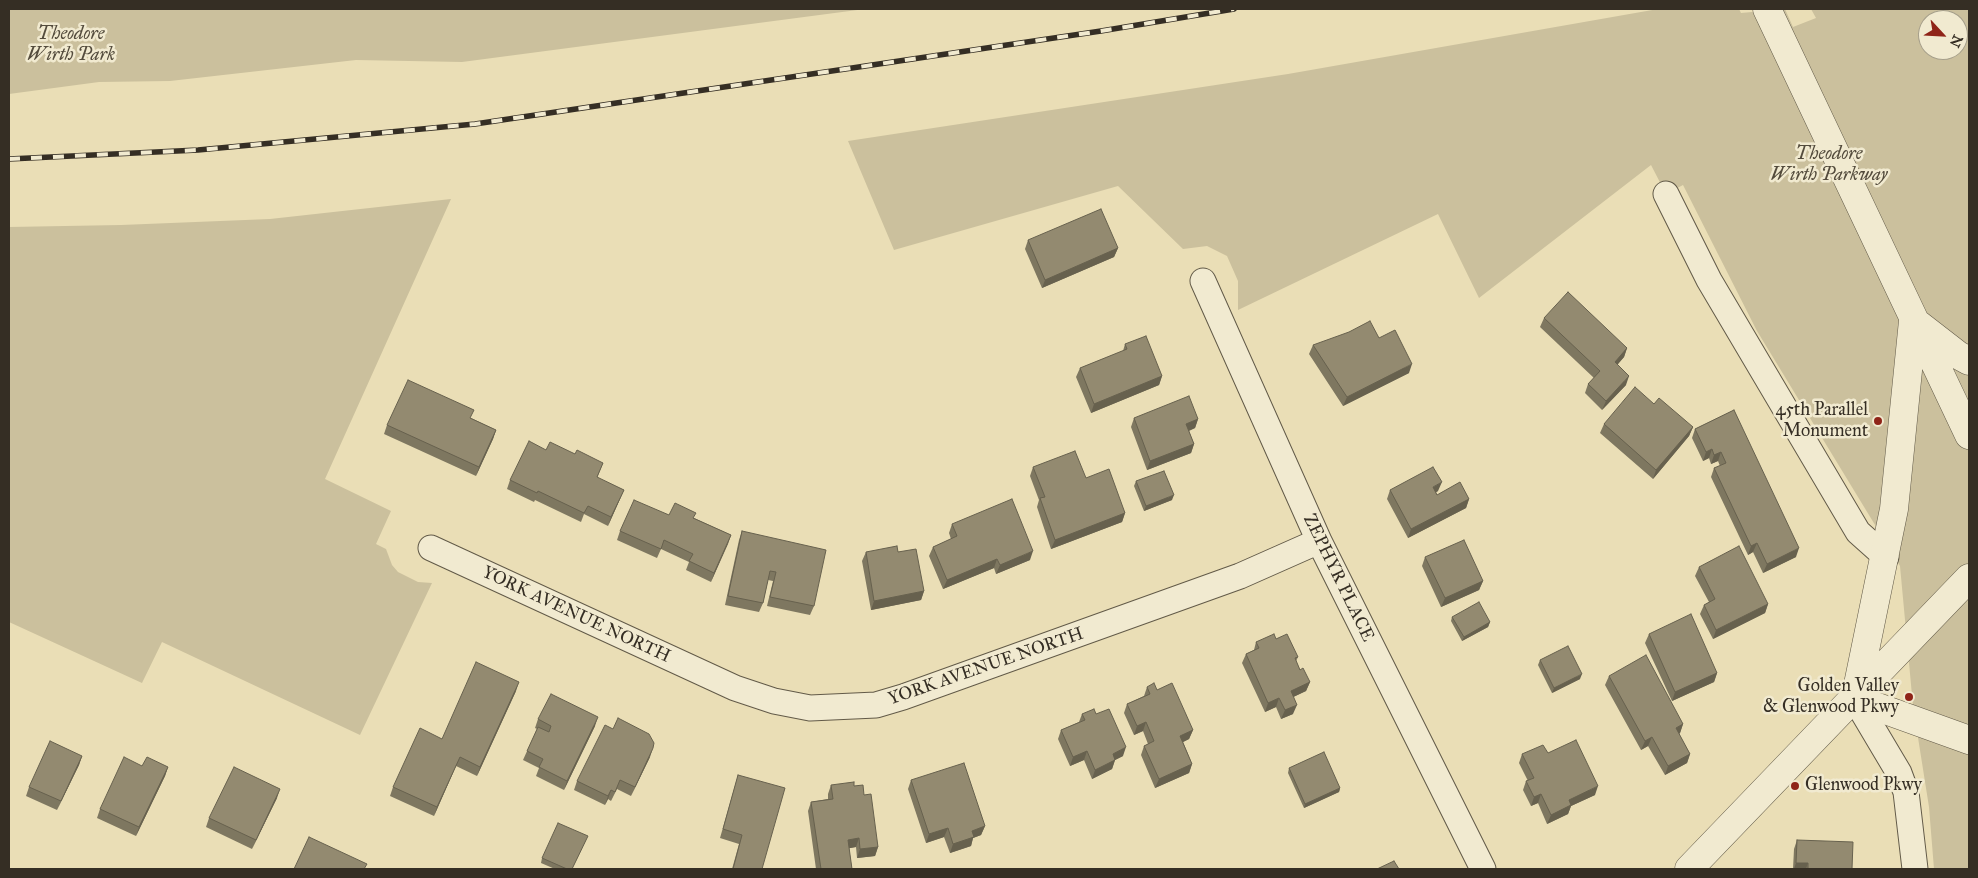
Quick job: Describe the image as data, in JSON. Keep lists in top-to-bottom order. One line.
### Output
{"streets":{"street":["ZEPHYR PLACE","YORK AVENUE NORTH"]},"crossings":[["ZEPHYR PLACE","YORK AVENUE NORTH"]],"parks":["Theodore Wirth Park","Theodore Wirth Parkway"],"places":["45th Parallel Monument","Golden Valley & Glenwood Pkwy","Glenwood Pkwy"],"north":"bottom right"}
